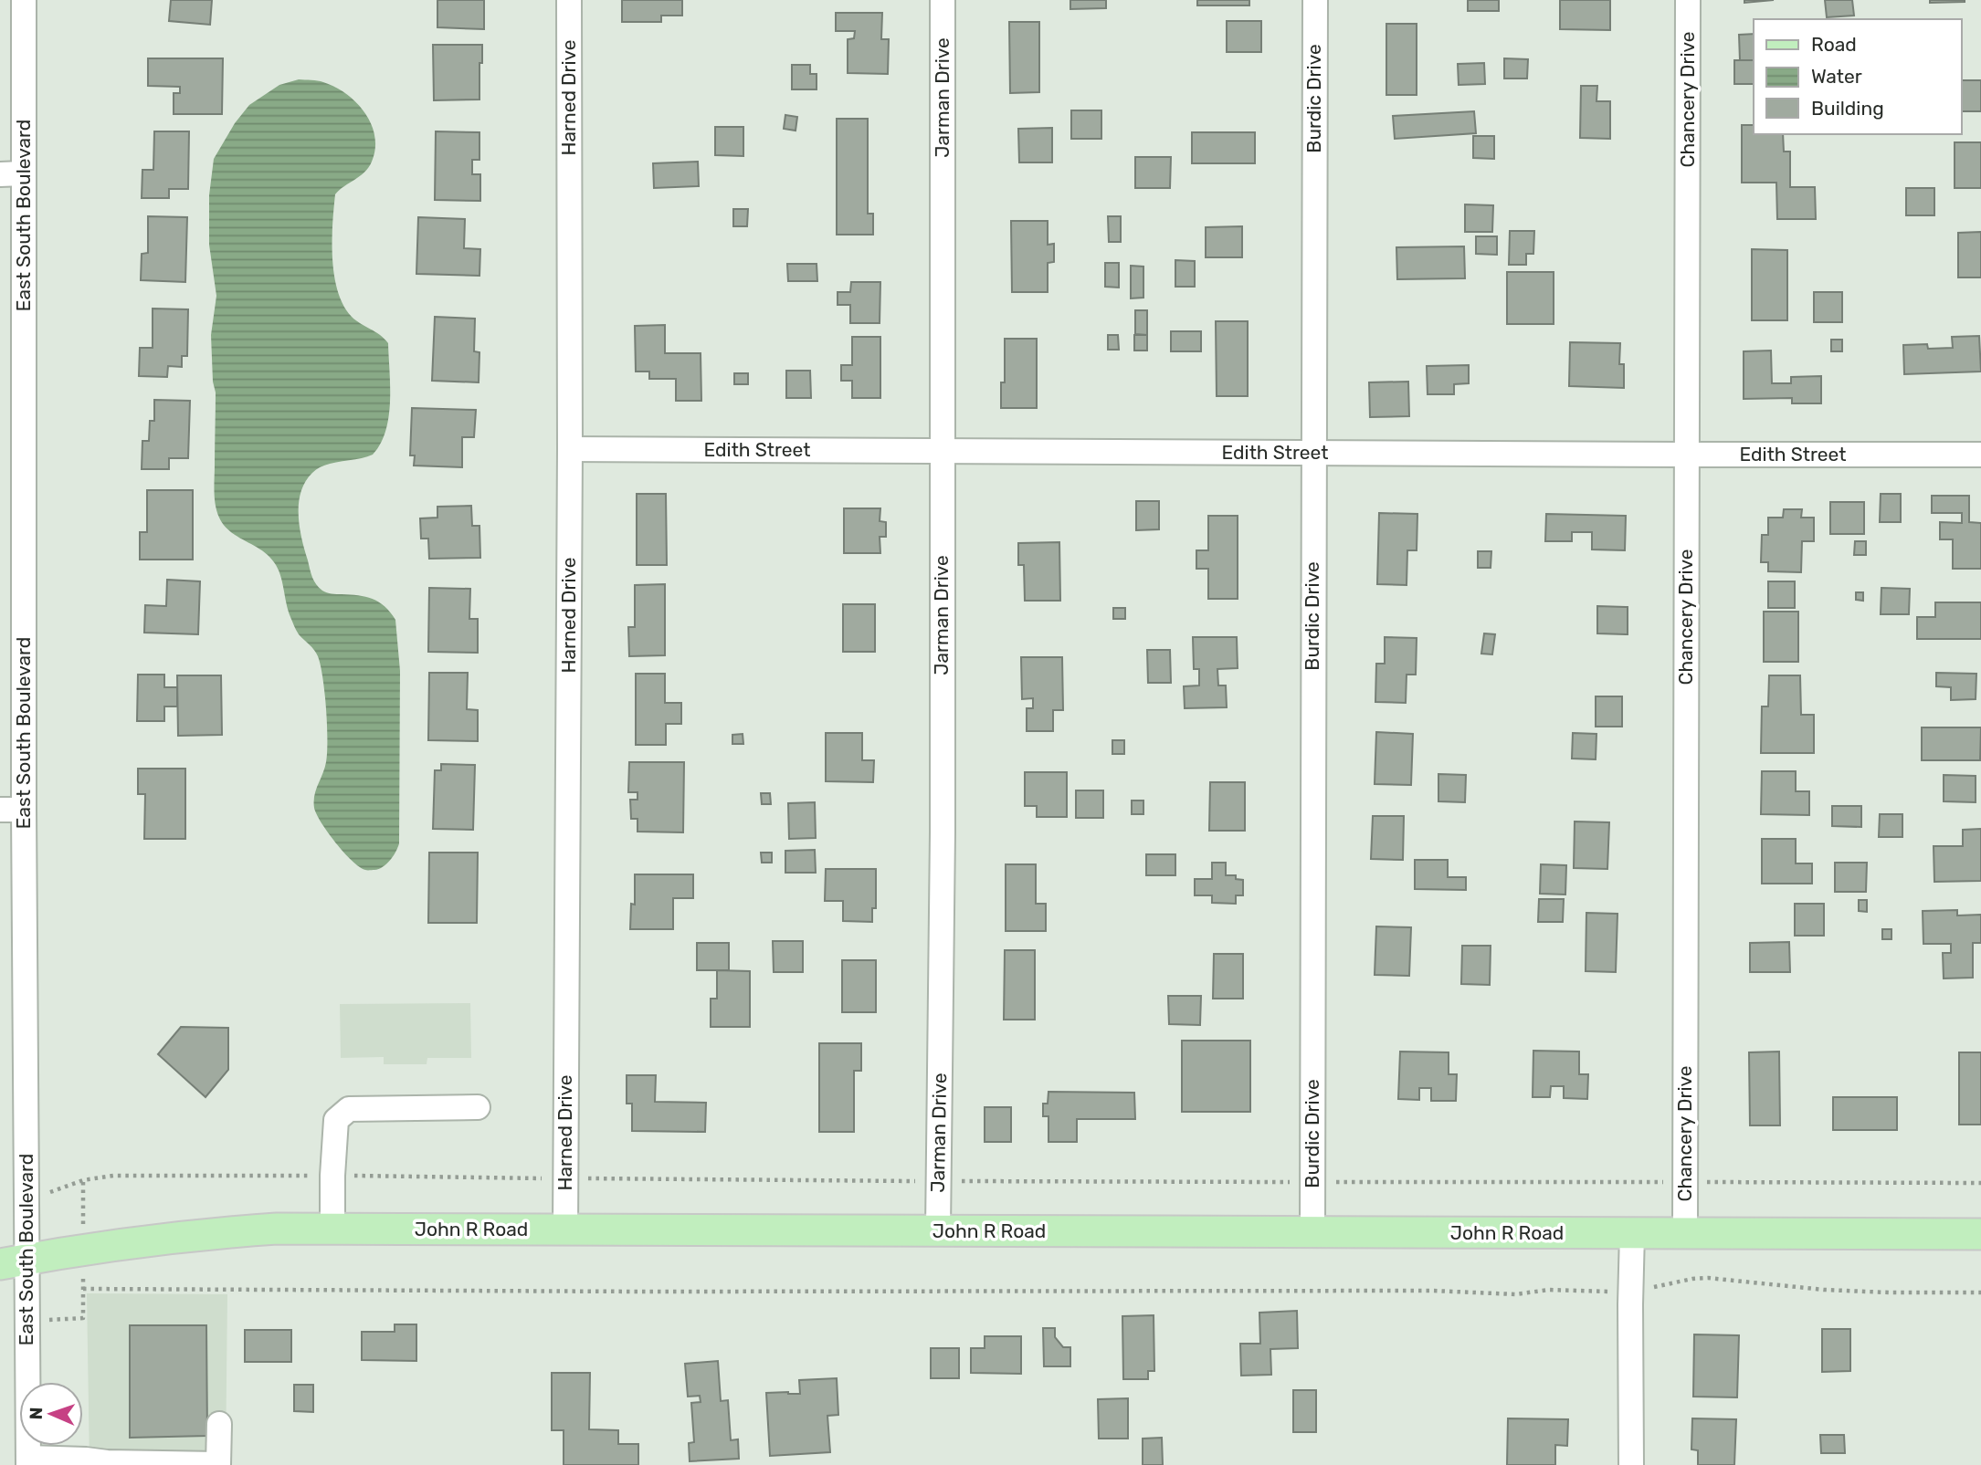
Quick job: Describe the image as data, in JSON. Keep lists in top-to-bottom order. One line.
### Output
{"streets":{"main road":["John R Road"],"street":["Harned Drive","Jarman Drive","Burdic Drive","Chancery Drive","East South Boulevard","Edith Street"]},"crossings":[["Harned Drive","Edith Street"],["Harned Drive","John R Road"],["Jarman Drive","Edith Street"],["Jarman Drive","John R Road"],["Burdic Drive","Edith Street"],["Burdic Drive","John R Road"],["Chancery Drive","Edith Street"],["Chancery Drive","John R Road"],["East South Boulevard","John R Road"]],"legend":["Road","Water","Building"],"north":"left"}
